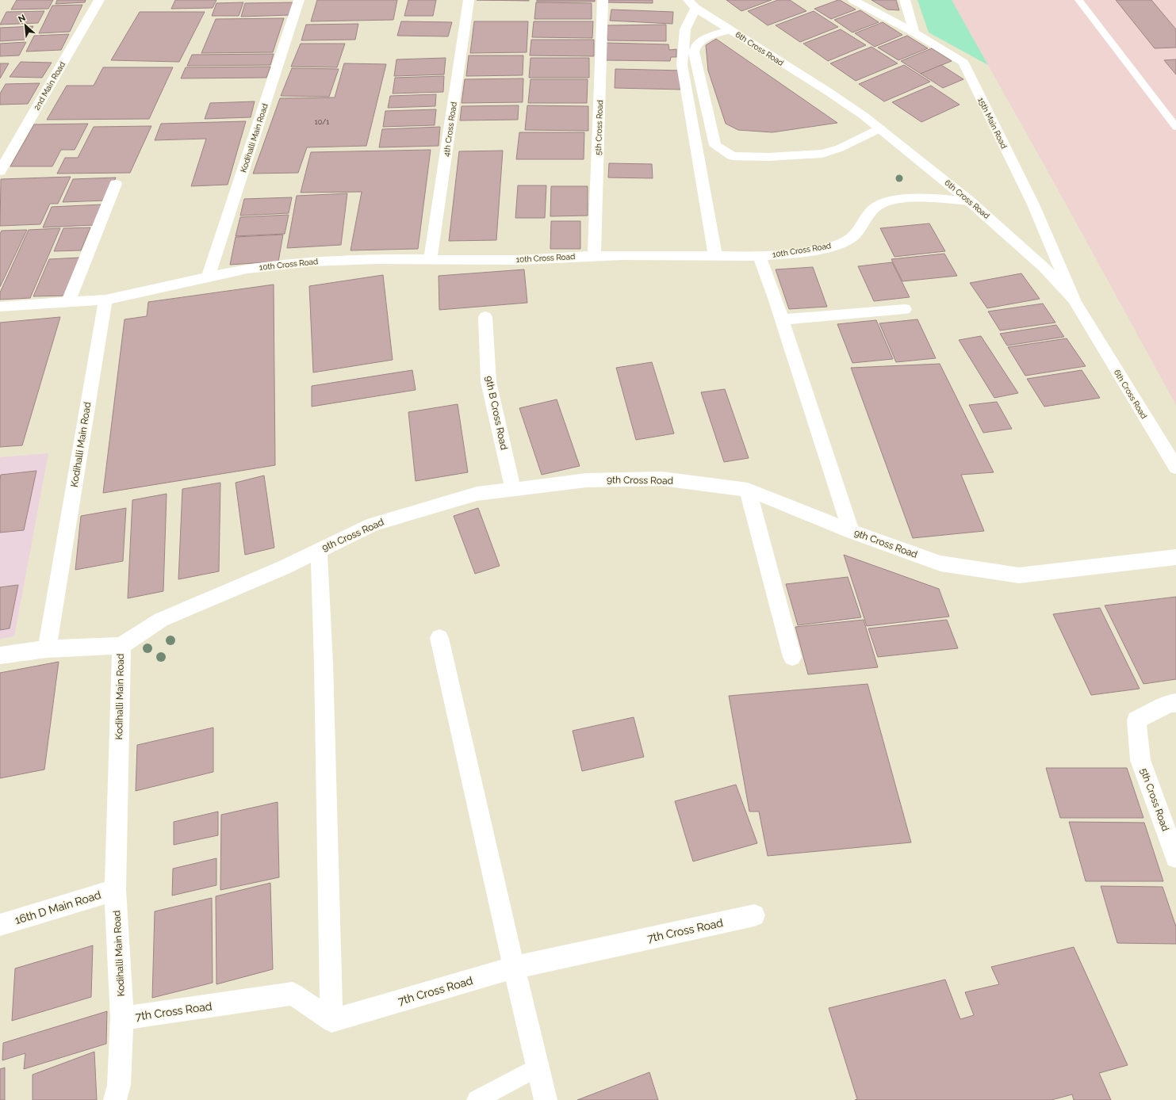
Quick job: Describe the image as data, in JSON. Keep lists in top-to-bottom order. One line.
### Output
{"streets":{"street":["6th Cross Road","2nd Main Road","15th Main Road","5th Cross Road","4th Cross Road","Kodihalli Main Road","10th Cross Road","9th B Cross Road","9th Cross Road","16th D Main Road","7th Cross Road"]},"crossings":[["6th Cross Road","15th Main Road"],["6th Cross Road","10th Cross Road"],["5th Cross Road","10th Cross Road"],["4th Cross Road","10th Cross Road"],["Kodihalli Main Road","10th Cross Road"],["Kodihalli Main Road","9th Cross Road"],["Kodihalli Main Road","16th D Main Road"],["Kodihalli Main Road","7th Cross Road"],["9th B Cross Road","9th Cross Road"]],"house_numbers":["10/1"],"north":"top left"}
